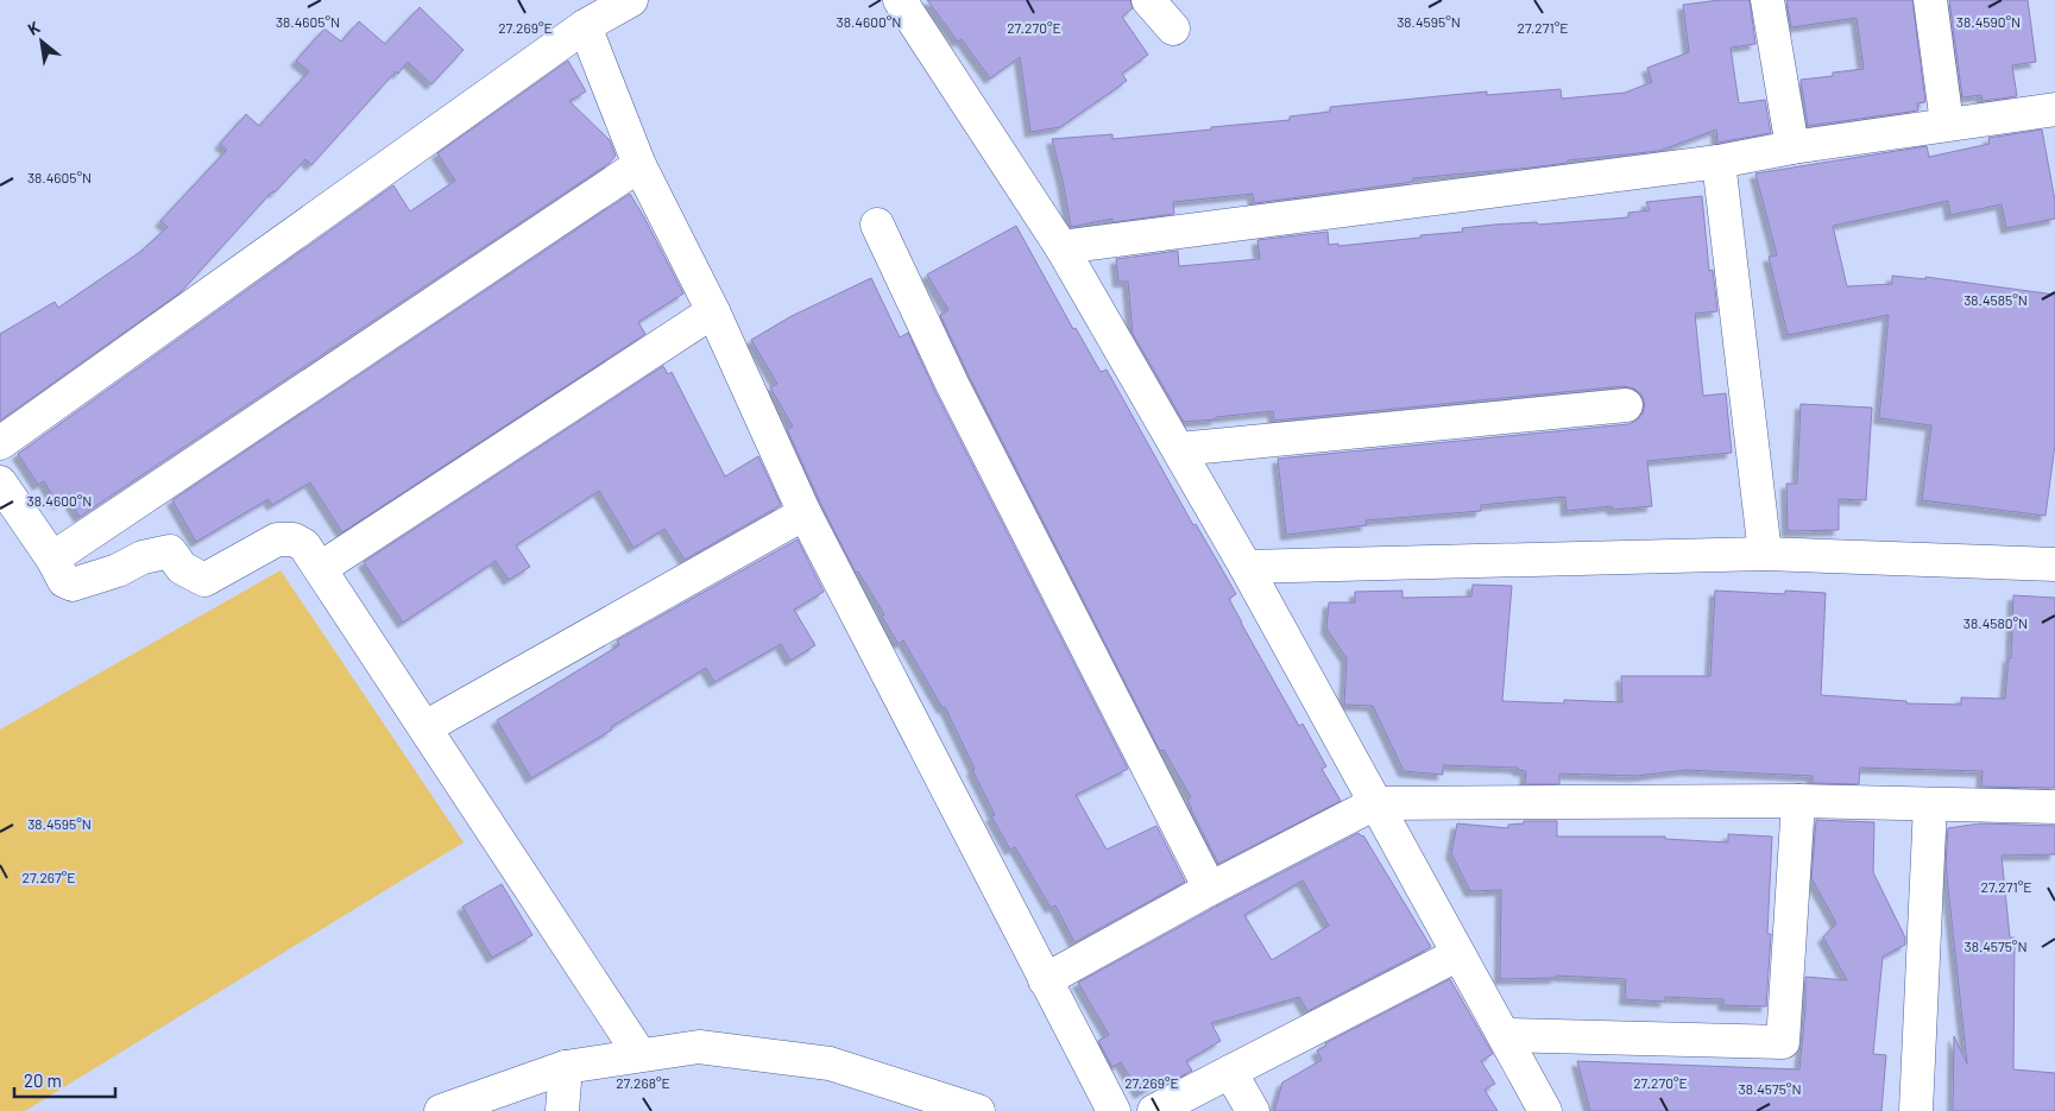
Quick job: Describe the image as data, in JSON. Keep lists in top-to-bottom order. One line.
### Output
{"scale_bar":"20 m","north":"top left","coordinates":["38.4605°N","38.4600°N","38.4595°N","38.4590°N","27.271°E","27.269°E","27.270°E","38.4585°N","38.4580°N","27.267°E","38.4575°N","27.268°E"]}
